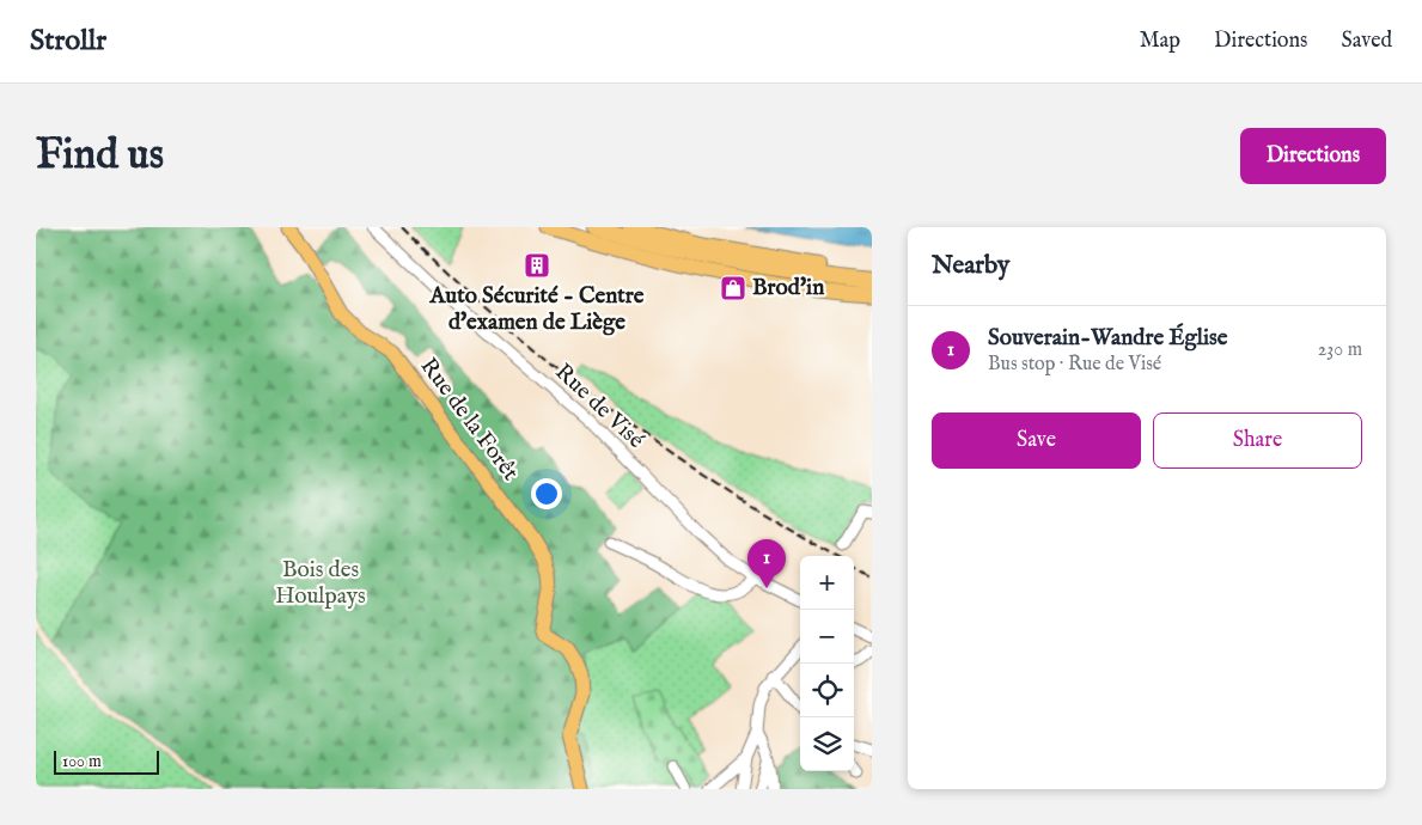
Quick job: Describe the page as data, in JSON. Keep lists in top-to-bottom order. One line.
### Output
{"streets":{"main road":["Rue de la Forêt"],"street":["Rue de Visé"]},"parks":["Bois des Houlpays"],"places":{"building":["Auto Sécurité - Centre d'examen de Liège"],"shop":["Brod'in"]},"scale_bar":"100 m","page":{"header":"Strollr","nav":["Map","Directions","Saved"],"buttons":["Directions",["Save","Share"]],"title":"Find us","heading":"Nearby","list":[{"mark":"1","name":"Souverain-Wandre Église","note":"Bus stop · Rue de Visé","value":"230 m"}],"pins":"1","map_buttons":["+","−"],"scale":"100 m"}}
